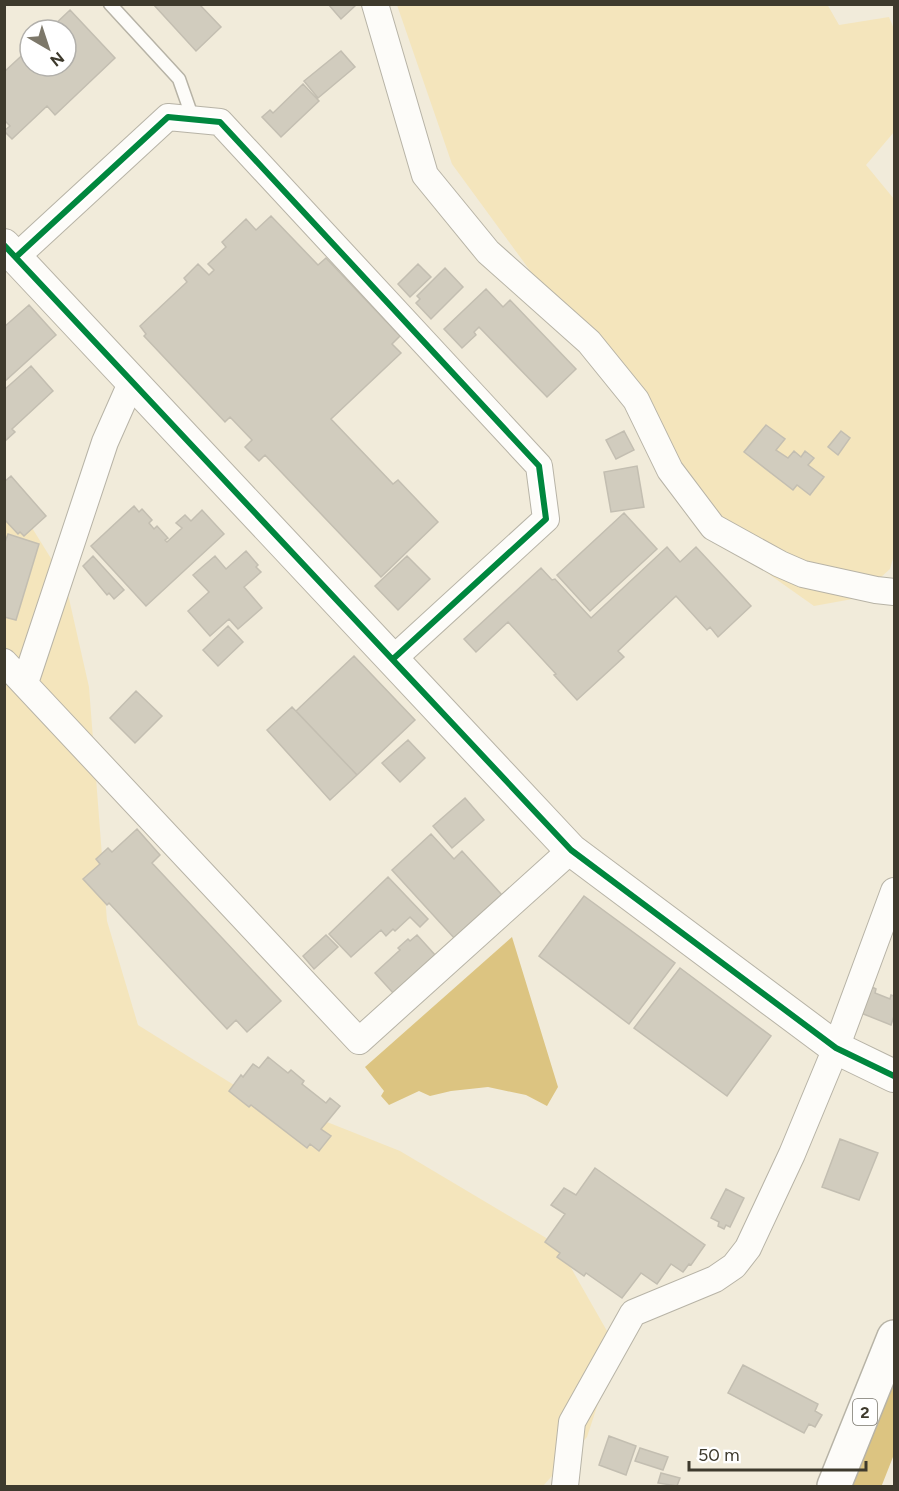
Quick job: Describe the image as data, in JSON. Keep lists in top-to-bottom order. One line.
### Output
{"streets":{"main road":["2"]},"scale_bar":"50 m","north":"bottom right"}
